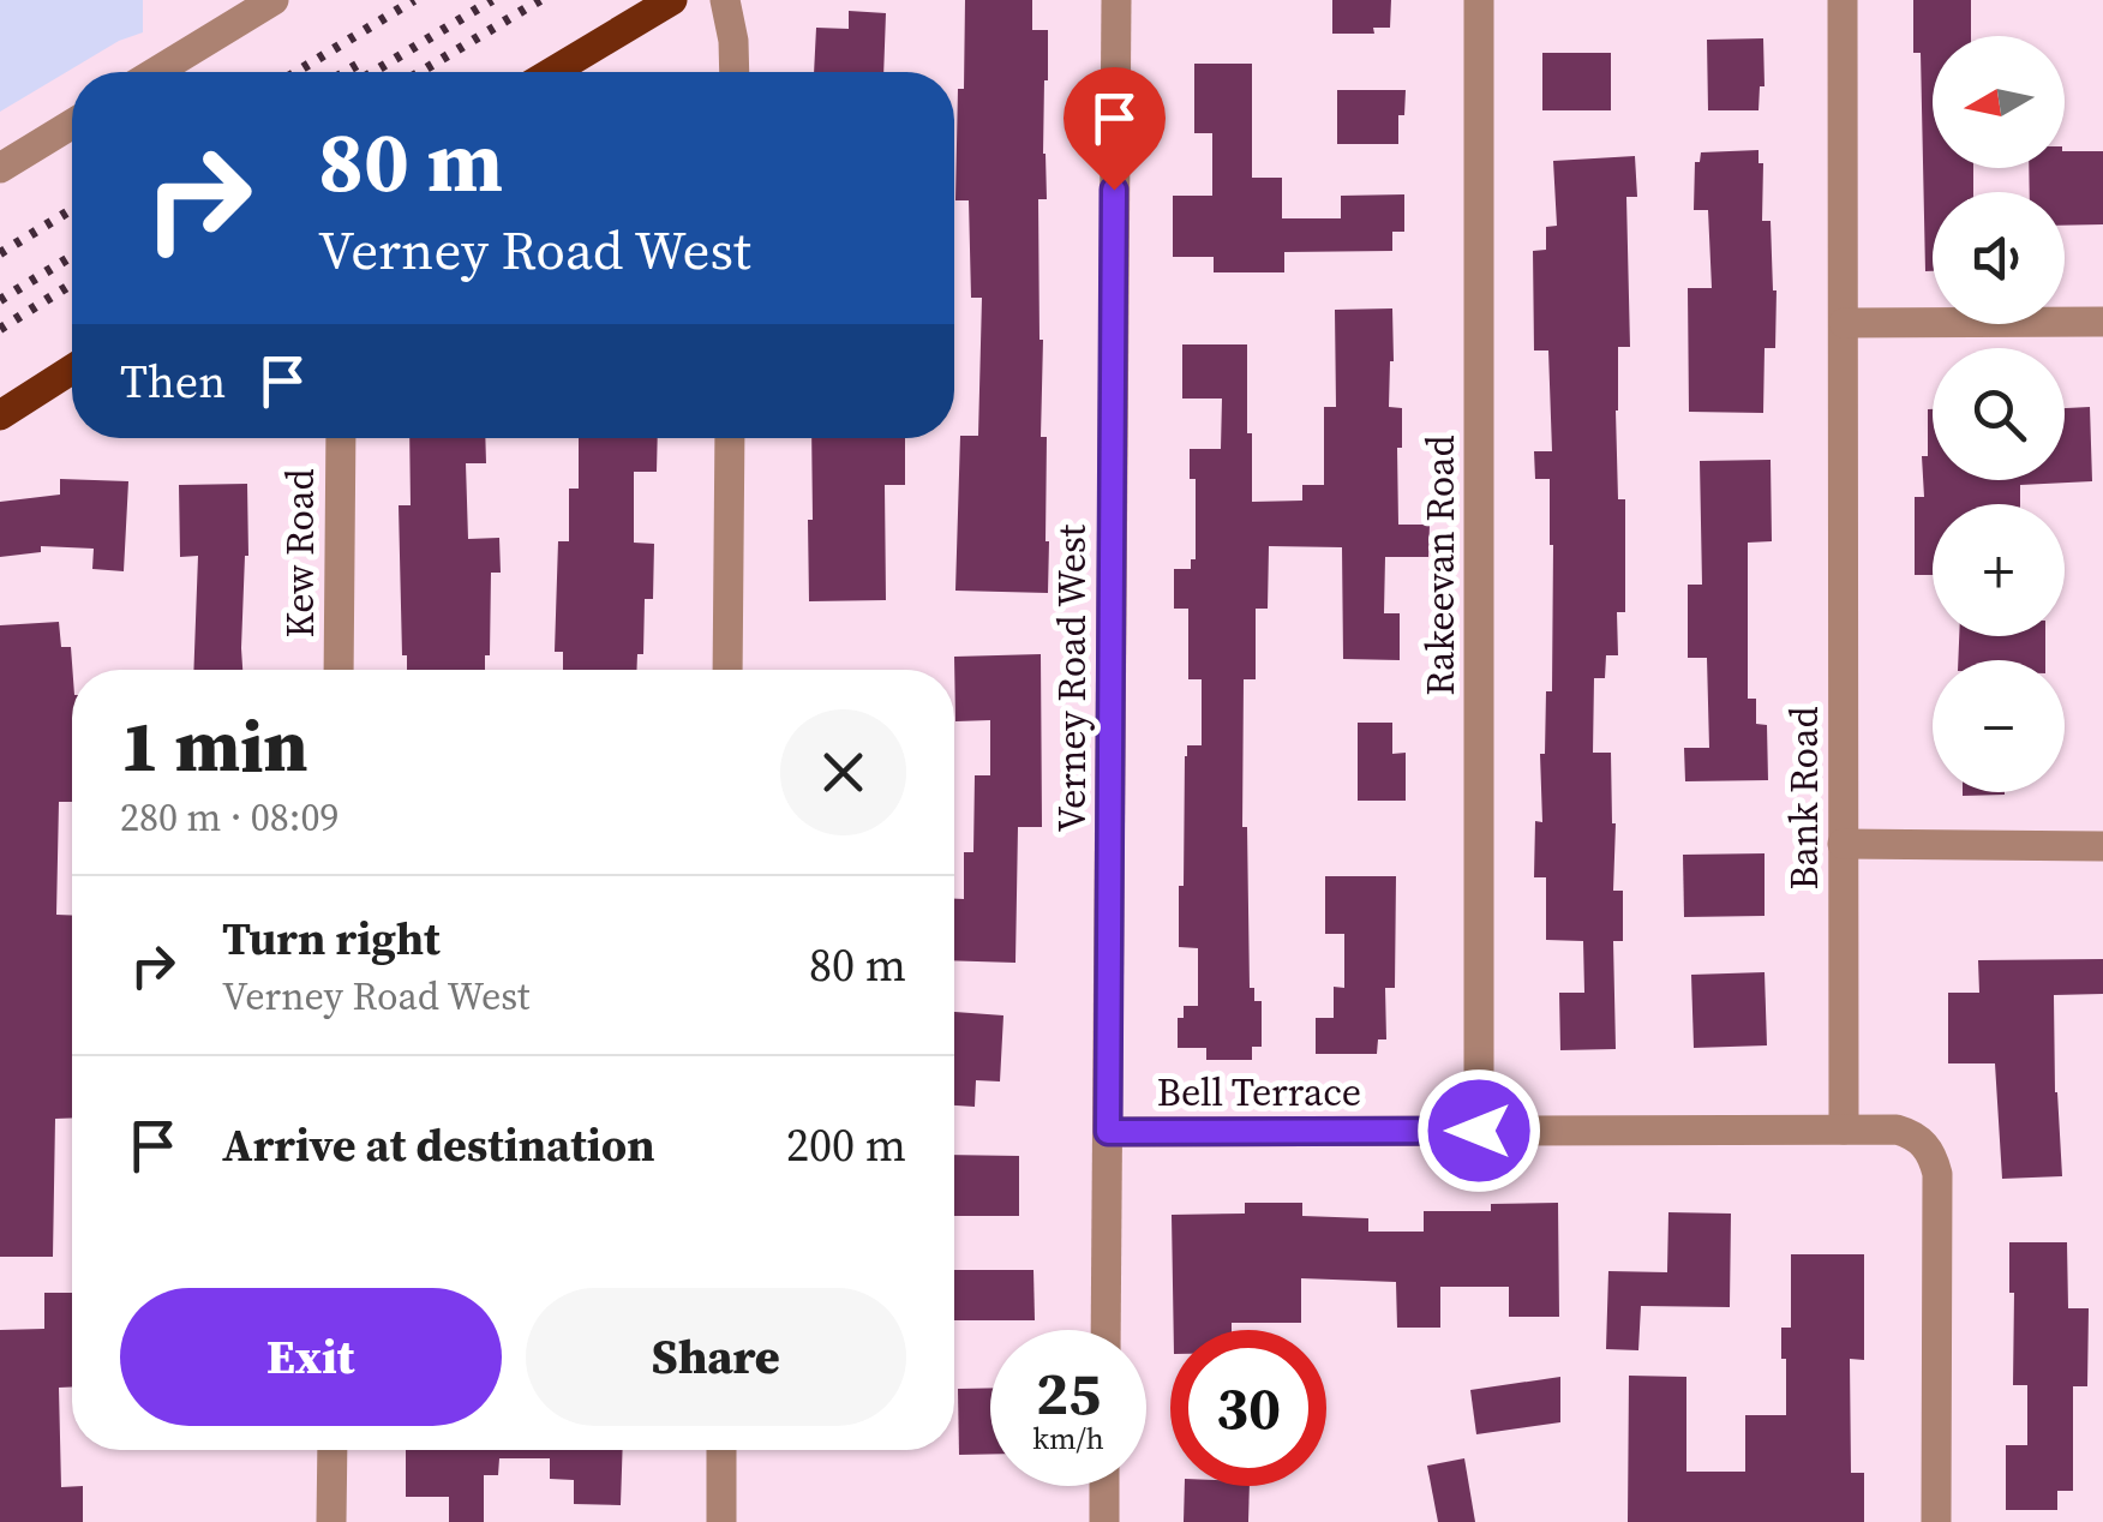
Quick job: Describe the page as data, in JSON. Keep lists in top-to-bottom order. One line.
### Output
{"streets":{"street":["Kew Road","Rakeevan Road","Verney Road West","Bank Road","Bell Terrace"]},"crossings":[["Rakeevan Road","Bell Terrace"],["Verney Road West","Bell Terrace"],["Bank Road","Bell Terrace"]],"north":"left","page":{"map_buttons":["+","−"],"turn":["80 m","Verney Road West"],"then":"Then","heading":["1 min","280 m · 08:09"],"list":[{"name":"Turn right","note":"Verney Road West","value":"80 m"},{"name":"Arrive at destination","value":"200 m"}],"buttons":["Exit","Share"],"speed":"25 km/h","limit":"30"}}
